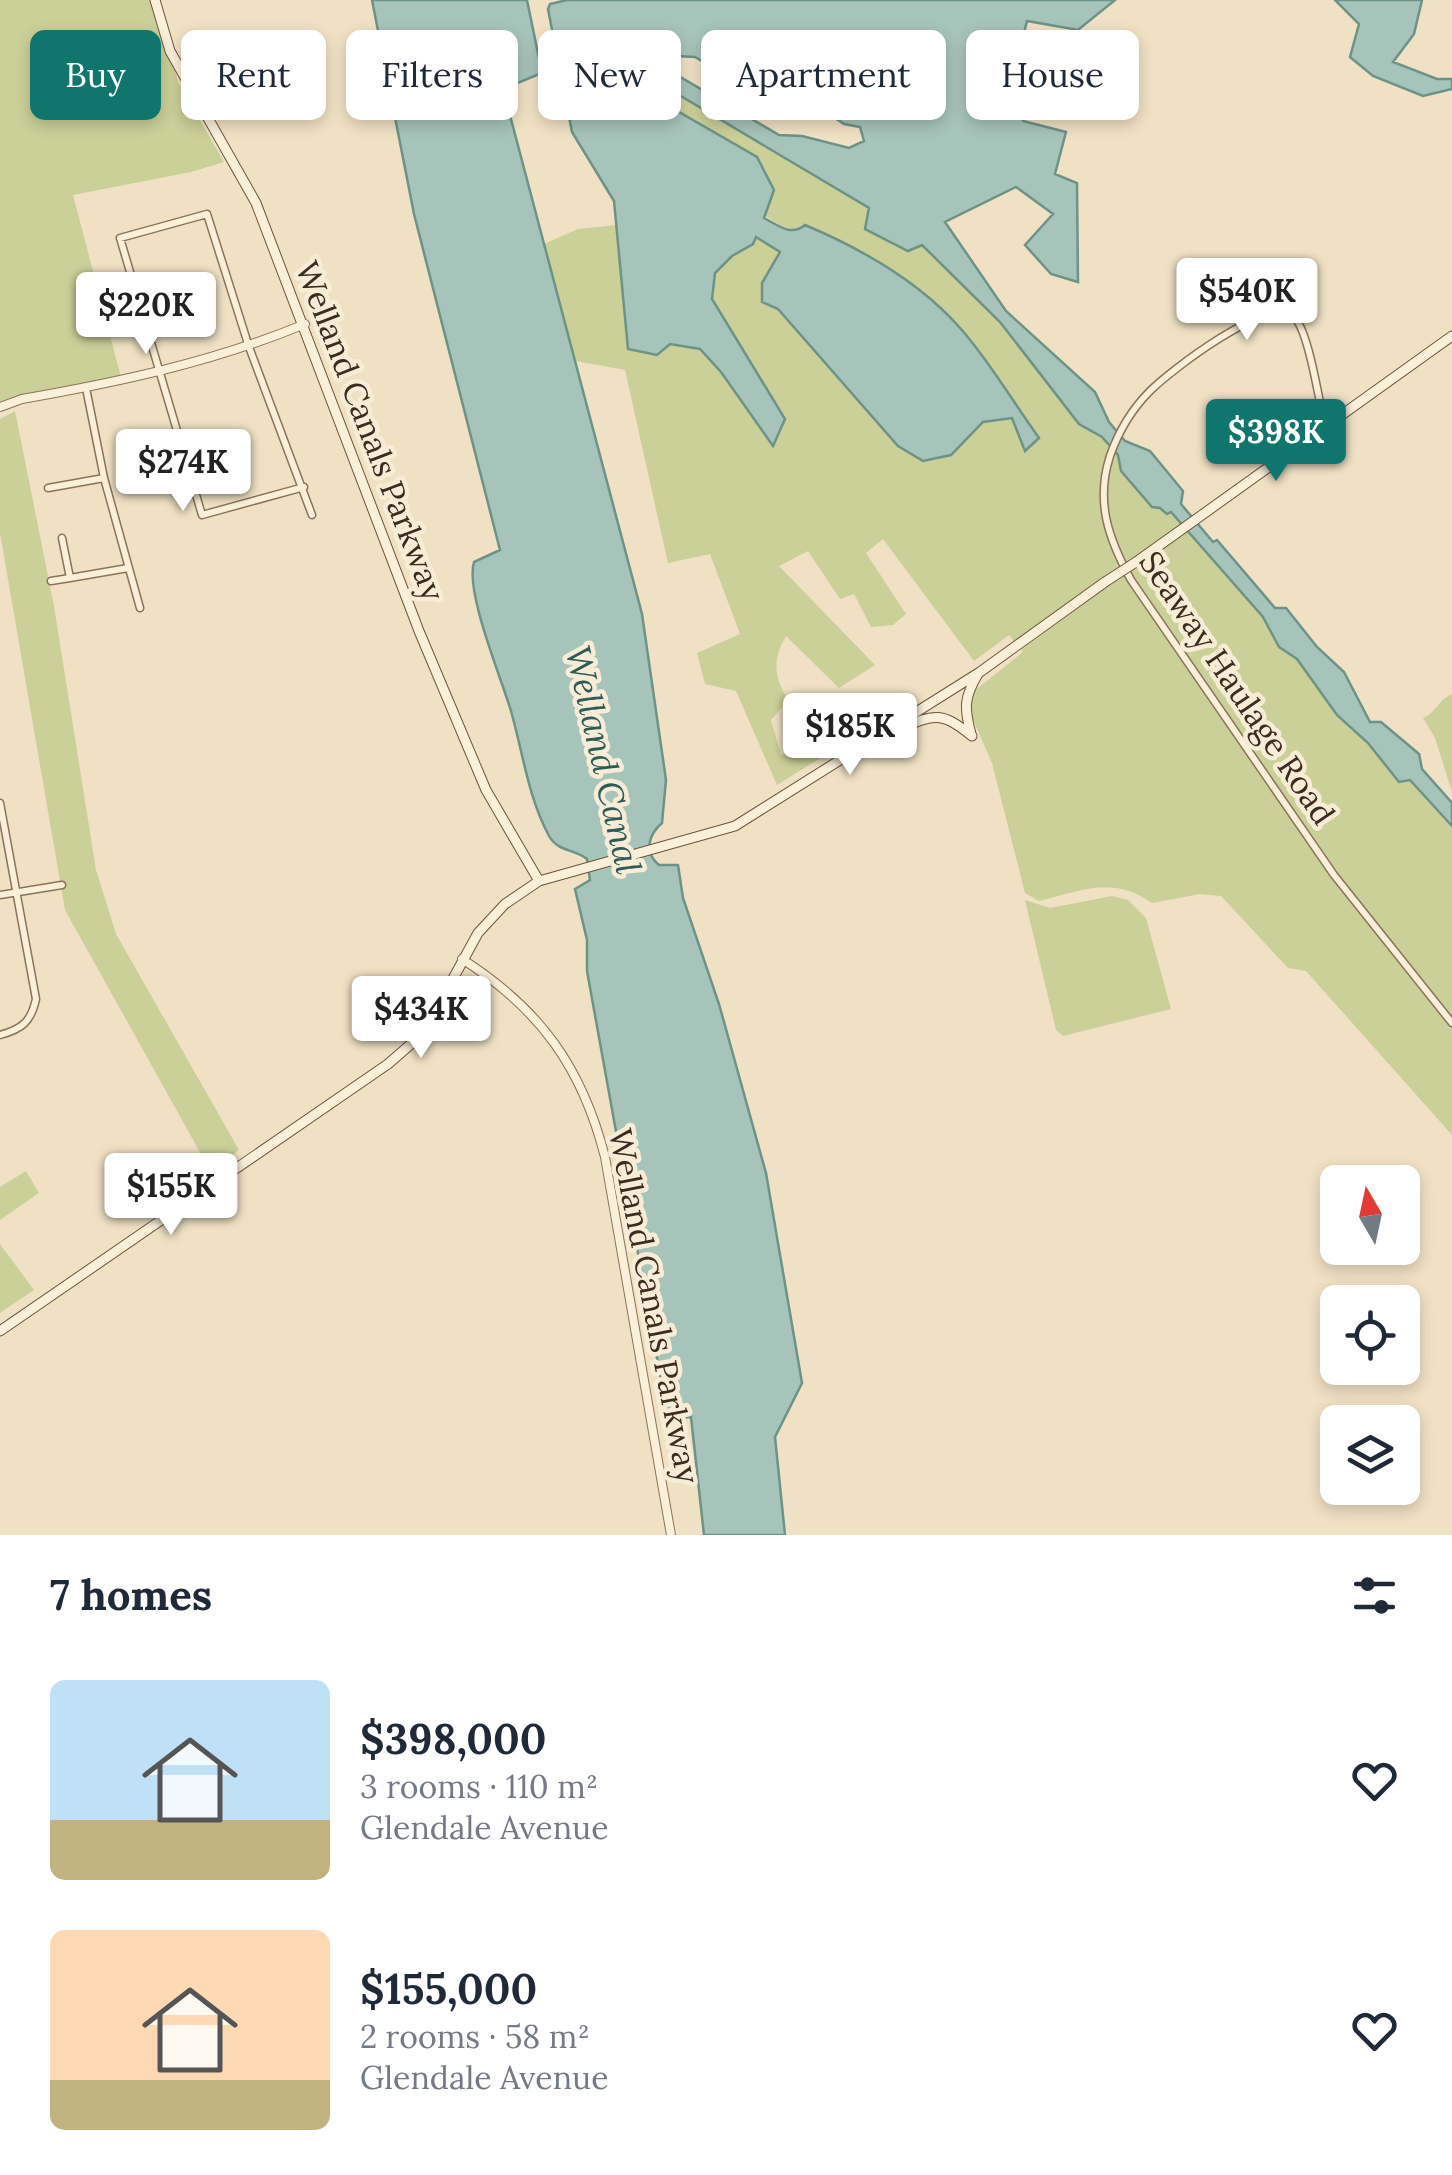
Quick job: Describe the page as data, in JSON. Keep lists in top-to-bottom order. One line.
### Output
{"streets":{"main road":["Welland Canals Parkway"],"street":["Seaway Haulage Road"]},"water":["Welland Canal"],"north":"top","page":{"chip":["Buy","Rent","Filters","New","Apartment","House"],"price":["$540K","$220K","$398K","$274K","$185K","$434K","$155K"],"heading":"7 homes","list":[{"name":"$398,000","note":"3 rooms · 110 m² · Glendale Avenue"},{"name":"$155,000","note":"2 rooms · 58 m² · Glendale Avenue"}]}}
